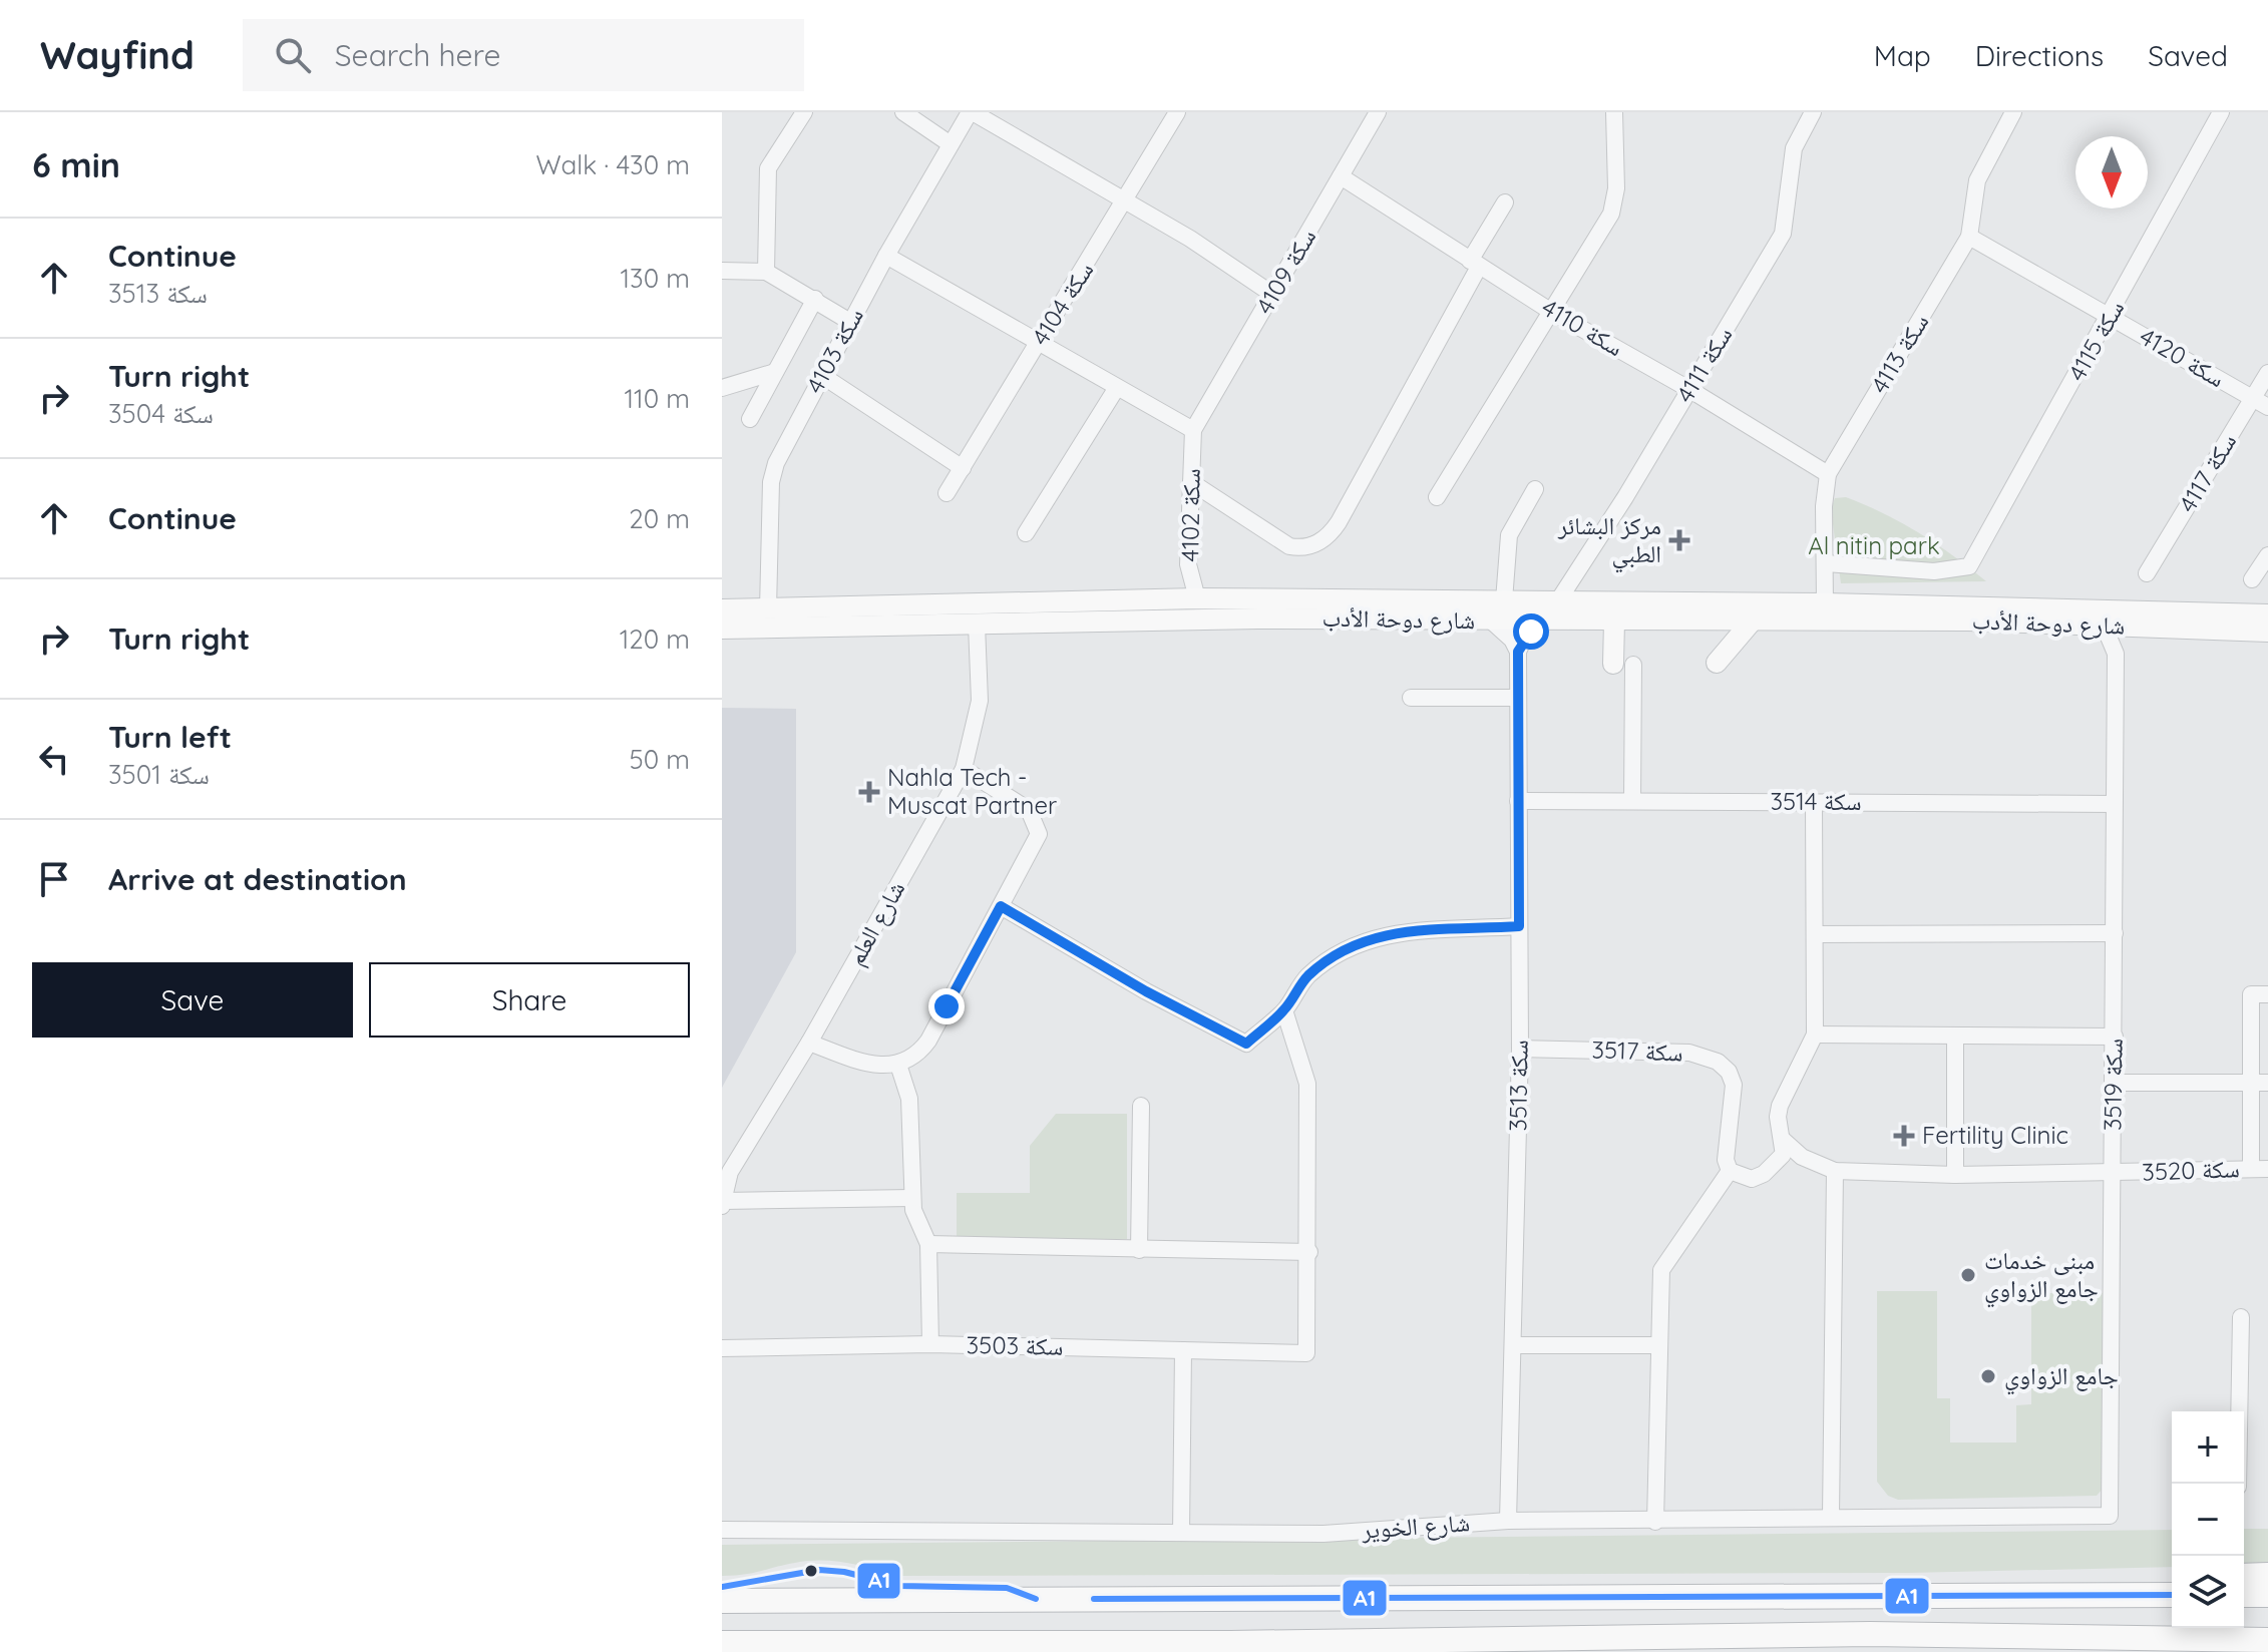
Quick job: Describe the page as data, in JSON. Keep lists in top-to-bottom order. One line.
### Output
{"streets":{"main road":["شارع دوحة الأدب"],"street":["سكة 4109","سكة 4104","سكة 4110","سكة 4115","سكة 4103","سكة 4113","سكة 4120","سكة 4111","سكة 4117","سكة 4102","سكة 3514","شارع العلم","سكة 3517","سكة 3519","سكة 3513","سكة 3520","سكة 3503","شارع الخوير"]},"crossings":[["سكة 4109","سكة 4110"],["سكة 4109","سكة 4102"],["سكة 4110","سكة 4113"],["سكة 4110","سكة 4111"],["سكة 4115","سكة 4113"],["سكة 4115","سكة 4120"],["سكة 4103","شارع دوحة الأدب"],["سكة 4113","سكة 4120"],["سكة 4113","شارع دوحة الأدب"],["سكة 4120","سكة 4117"],["سكة 4111","شارع دوحة الأدب"],["سكة 4102","شارع دوحة الأدب"],["شارع دوحة الأدب","شارع العلم"],["سكة 3514","سكة 3519"],["سكة 3514","سكة 3513"],["سكة 3517","سكة 3513"],["سكة 3519","سكة 3520"],["سكة 3519","شارع الخوير"],["سكة 3513","شارع الخوير"]],"parks":["Al nitin park"],"places":{"health":["مركز البشائر الطبي","Nahla Tech - Muscat Partner","Fertility Clinic"],"other":["مبنى خدمات جامع الزواوي","جامع الزواوي"]},"lines":["transit line A1"],"north":"bottom","page":{"header":"Wayfind","search":"Search here","nav":["Map","Directions","Saved"],"heading":["6 min","Walk · 430 m"],"list":[["Continue","سكة 3513","130 m"],["Turn right","سكة 3504","110 m"],["Continue","20 m"],["Turn right","120 m"],["Turn left","سكة 3501","50 m"],"Arrive at destination"],"buttons":["Save","Share"],"map_buttons":["+","−"]}}
